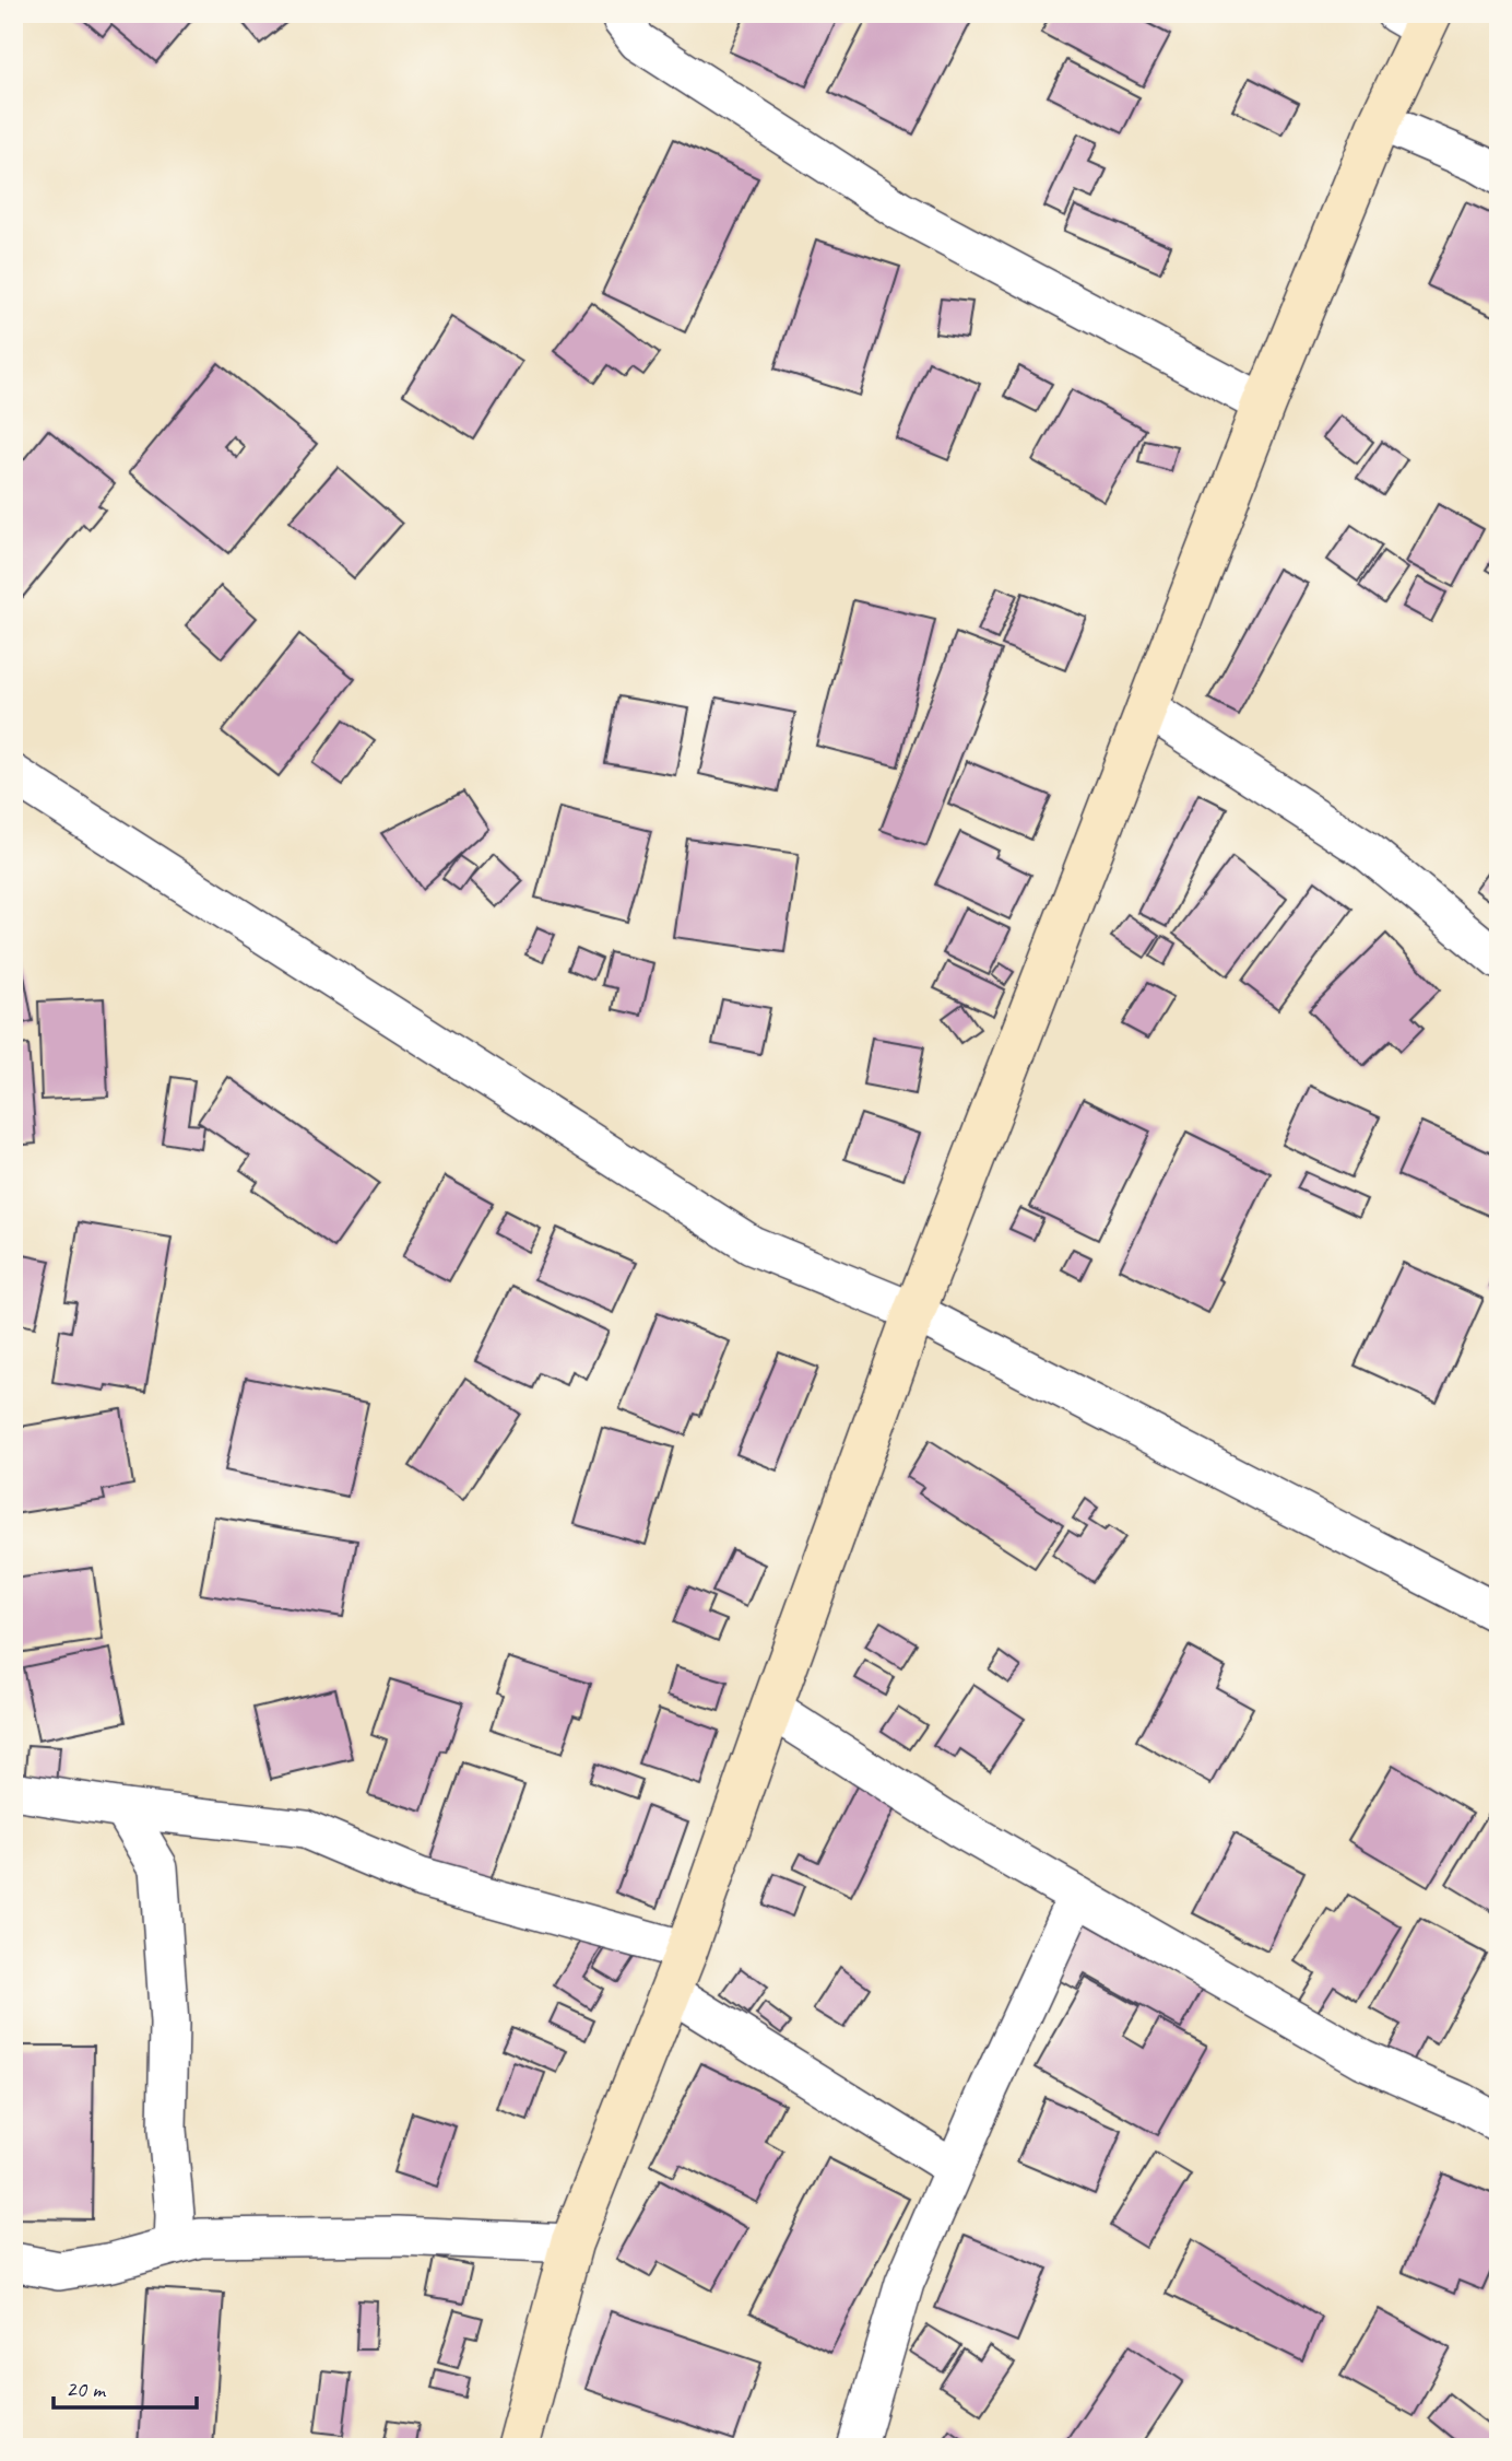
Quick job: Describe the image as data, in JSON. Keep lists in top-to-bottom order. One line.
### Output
{"scale_bar":"20 m"}
